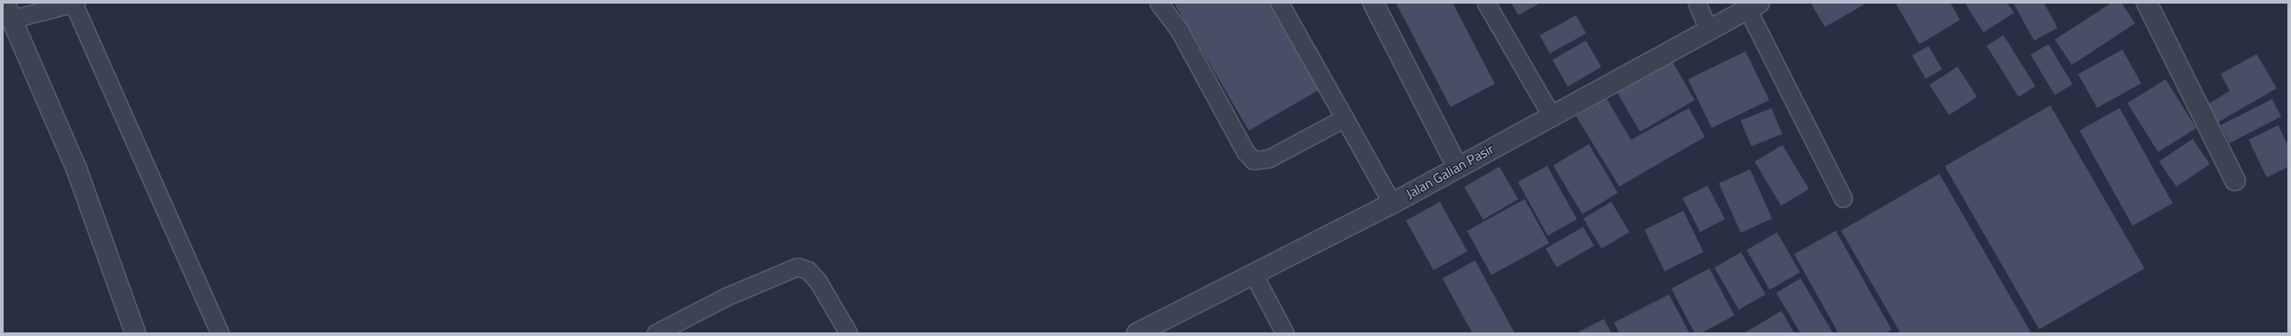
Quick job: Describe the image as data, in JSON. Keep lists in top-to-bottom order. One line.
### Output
{"streets":{"street":["Jalan Galian Pasir"]}}
